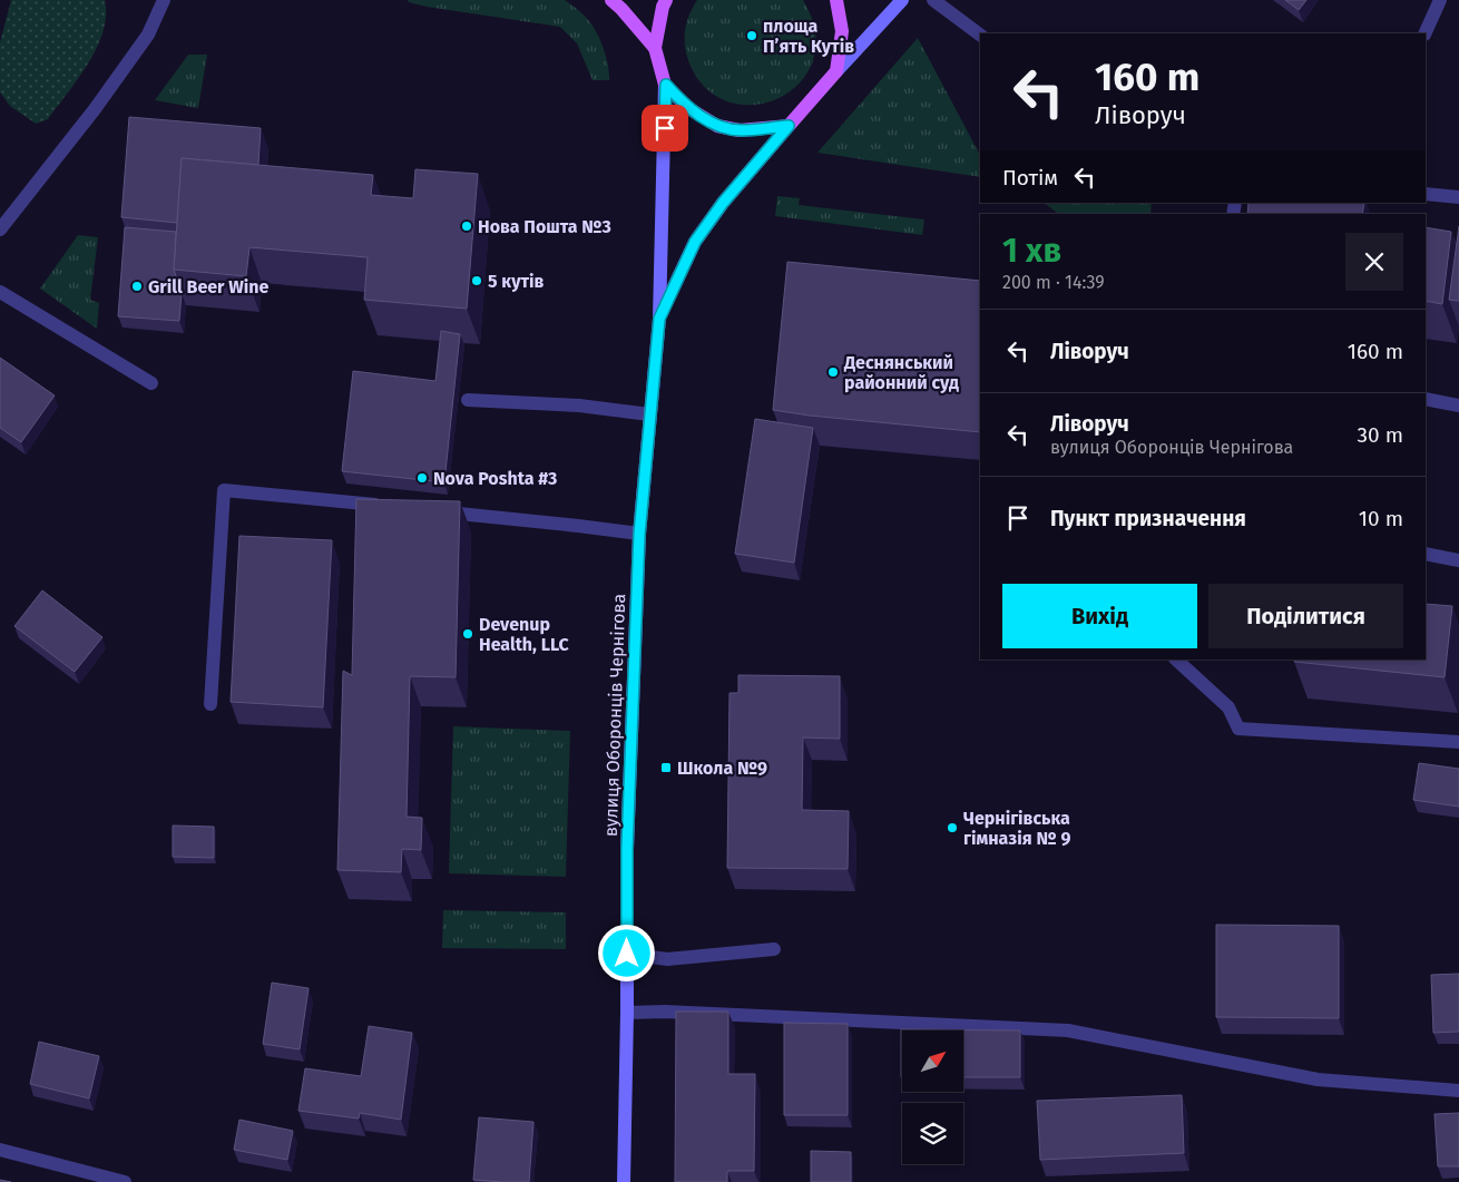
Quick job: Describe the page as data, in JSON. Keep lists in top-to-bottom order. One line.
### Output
{"streets":{"main road":["вулиця Оборонців Чернігова"]},"places":{"other":["площа Пʼять Кутів","Нова Пошта №3","5 кутів","Grill Beer Wine","Деснянський районний суд","Nova Poshta #3","Devenup Health, LLC","Чернігівська гімназія № 9"],"transit":["Школа №9"]},"north":"top right","page":{"turn":["160 m","Ліворуч"],"then":"Потім","heading":["1 хв","200 m · 14:39"],"list":[{"name":"Ліворуч","value":"160 m"},{"name":"Ліворуч","note":"вулиця Оборонців Чернігова","value":"30 m"},{"name":"Пункт призначення","value":"10 m"}],"buttons":["Вихід","Поділитися"]}}
